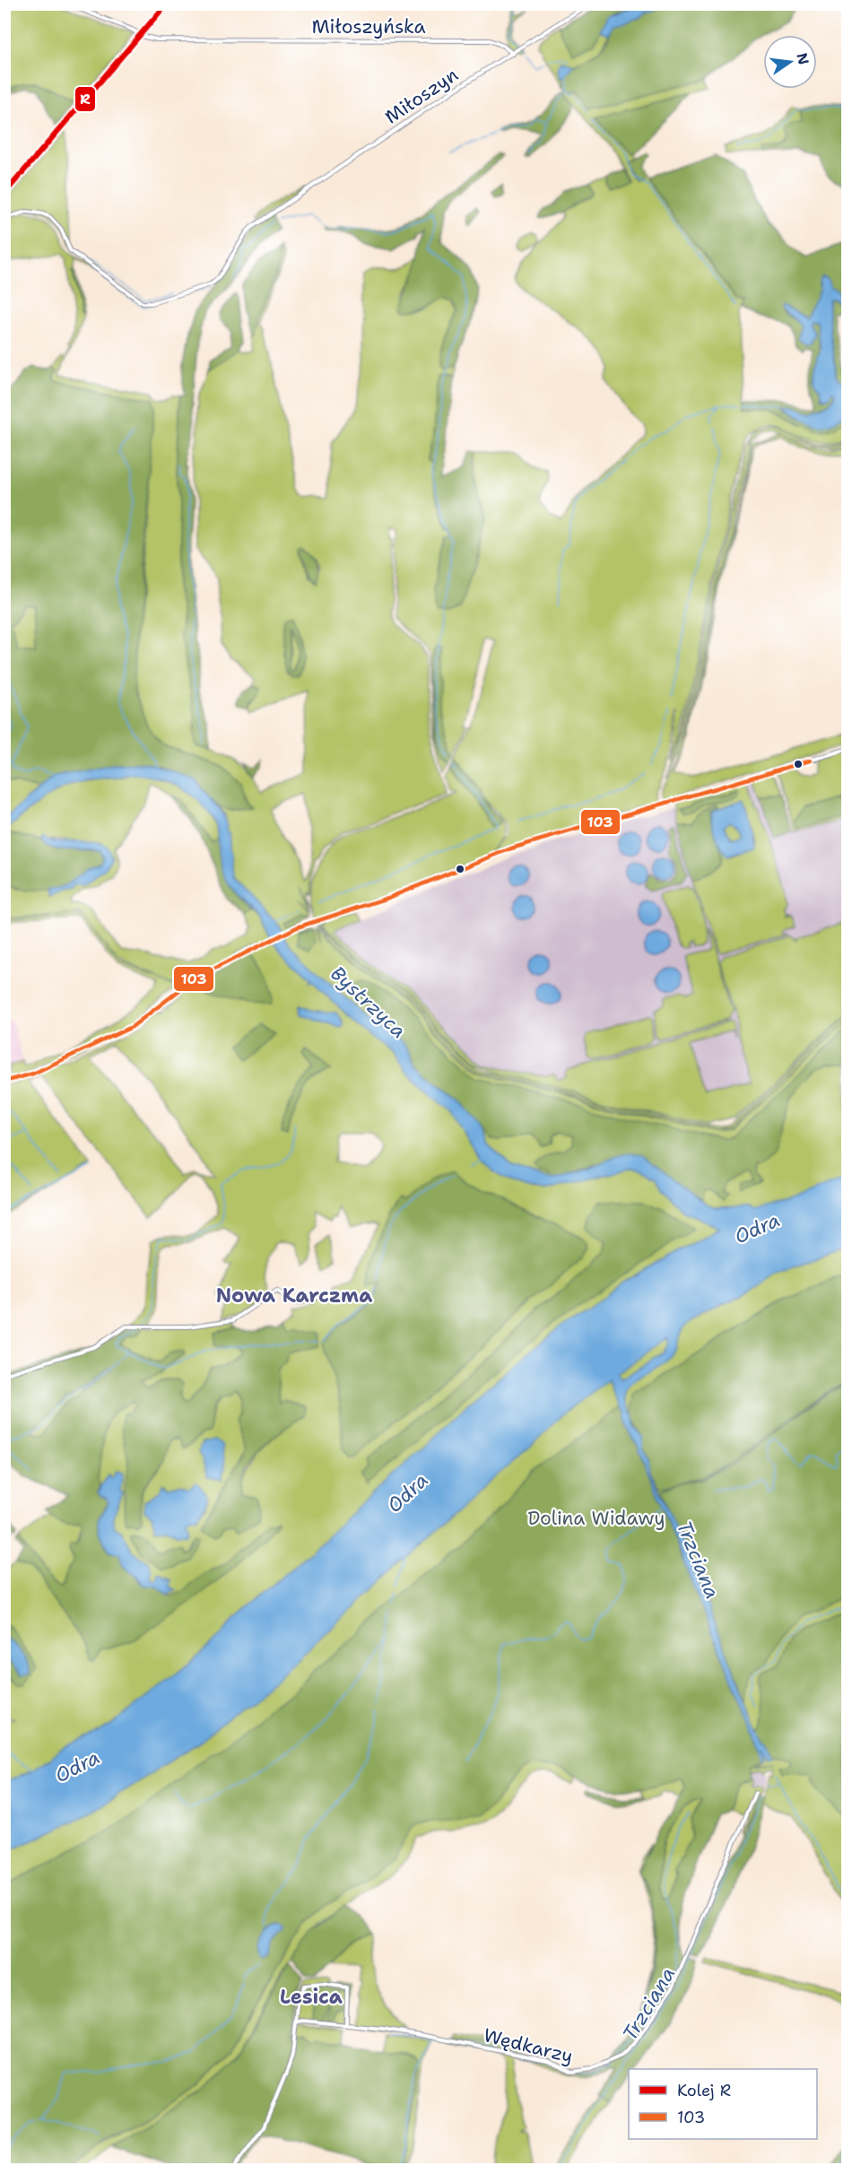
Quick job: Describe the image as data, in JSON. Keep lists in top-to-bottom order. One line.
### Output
{"streets":{"street":["Miłoszyńska","Miłoszyn","Wędkarzy"]},"crossings":[["Miłoszyńska","Miłoszyn"]],"districts":["Nowa Karczma","Lesica"],"water":["Bystrzyca","Odra","Trzciana"],"parks":["Dolina Widawy"],"lines":["rail line R","transit line 103"],"legend":["Kolej R","103"],"north":"right"}
